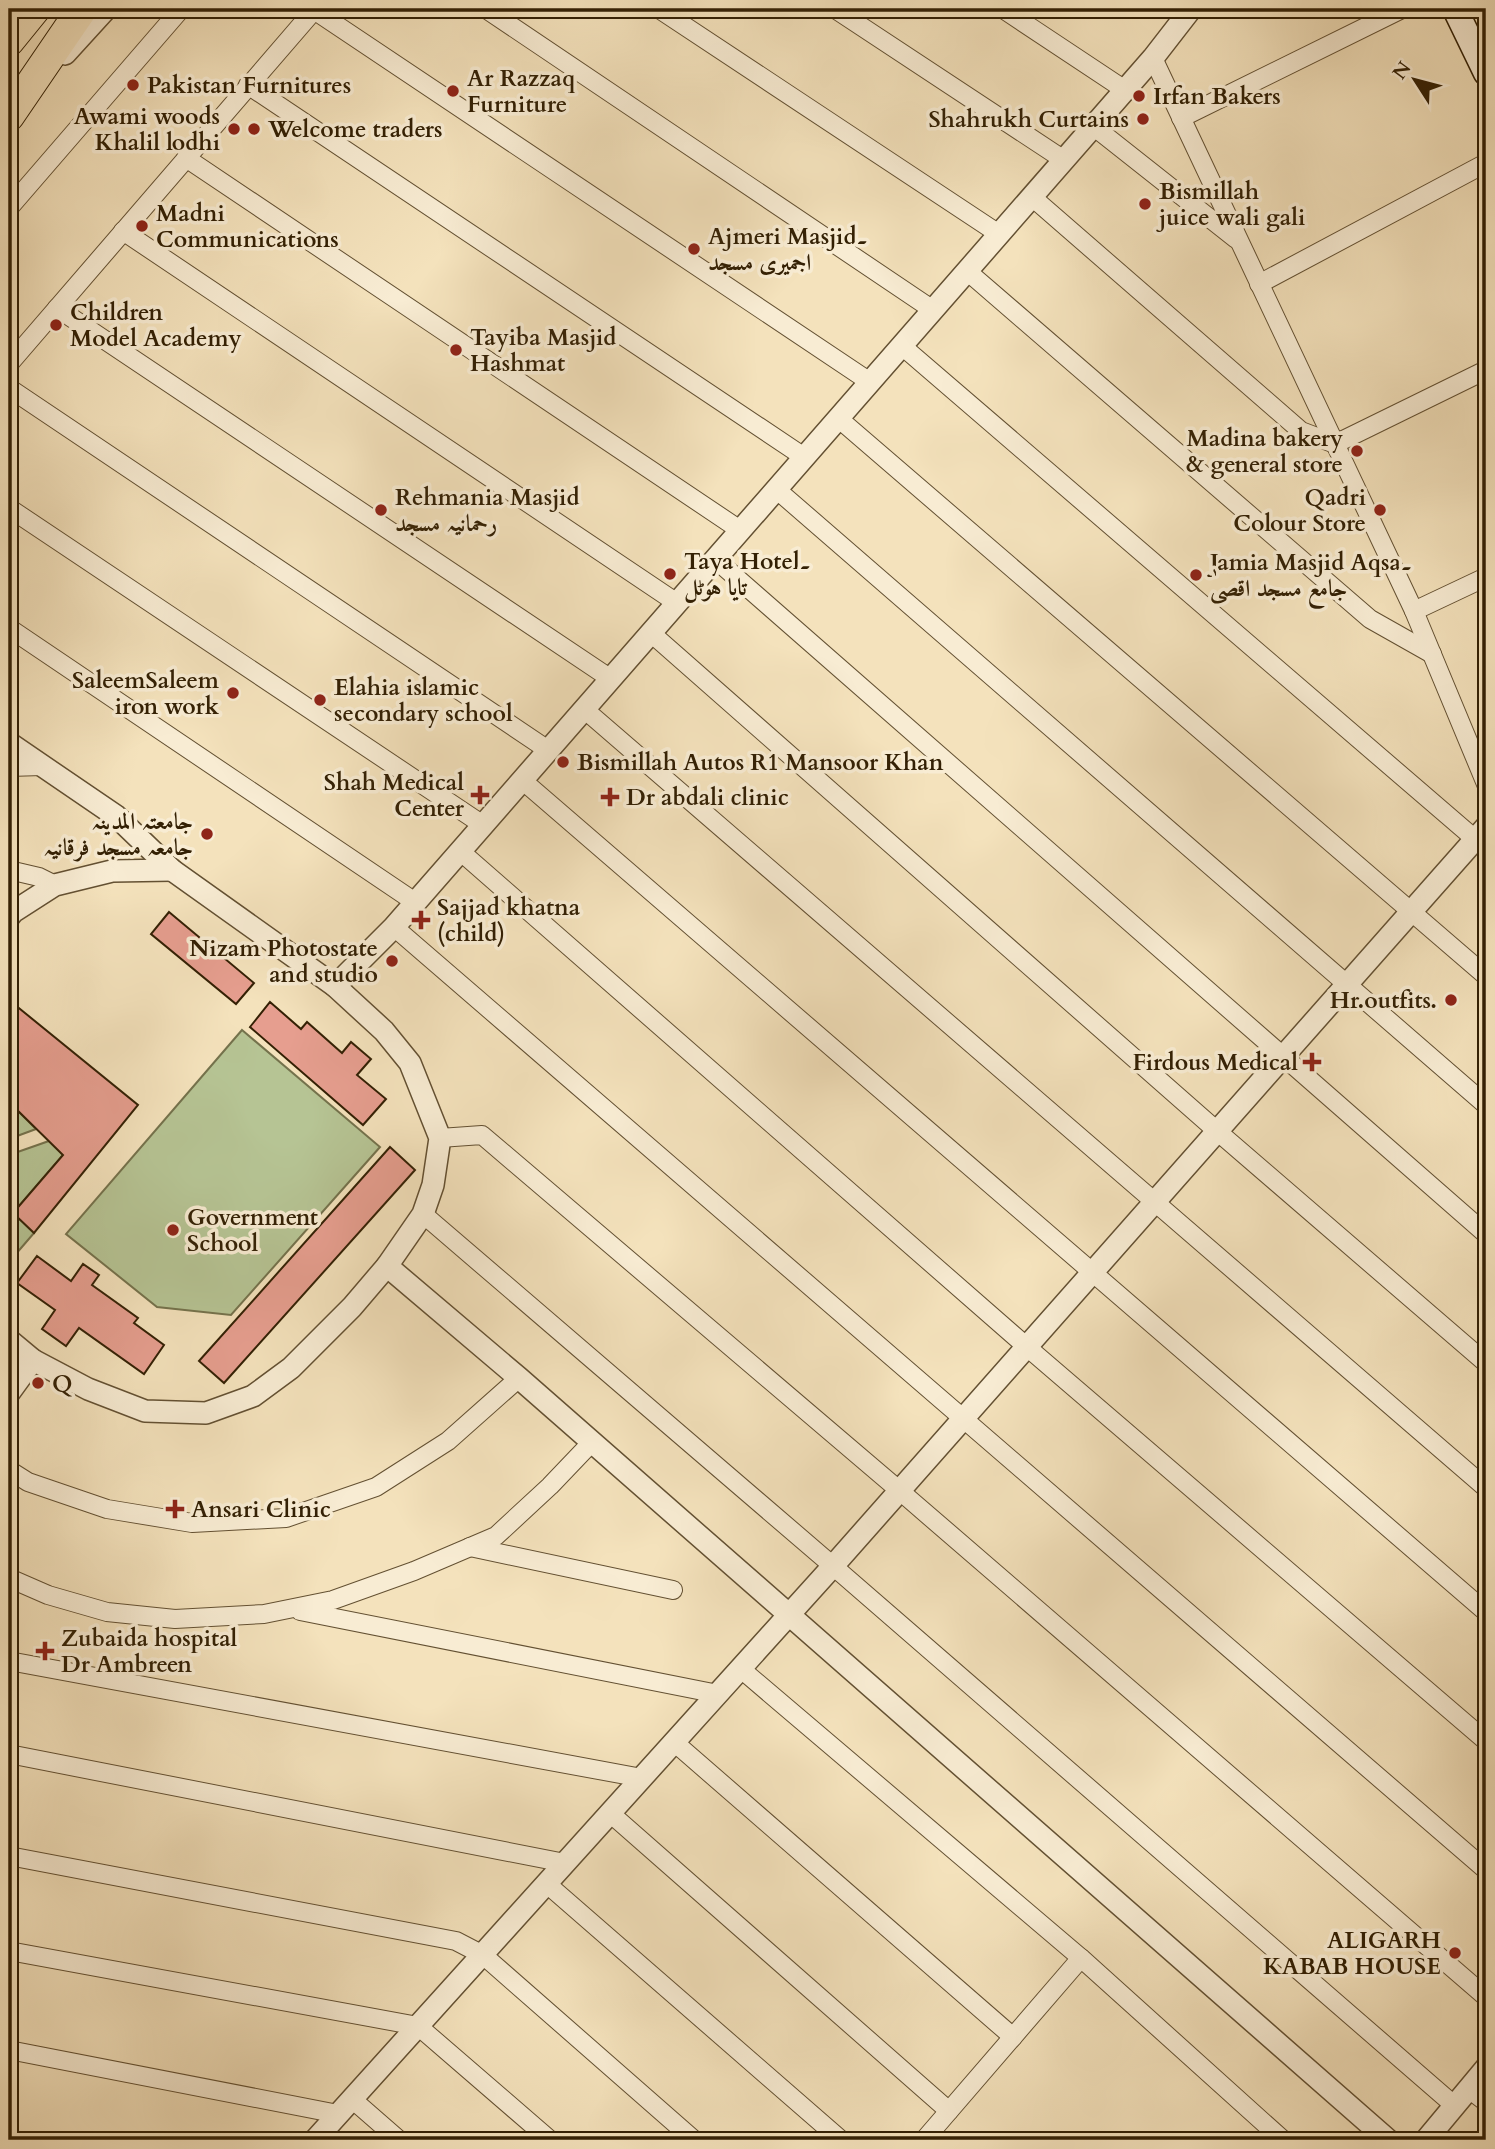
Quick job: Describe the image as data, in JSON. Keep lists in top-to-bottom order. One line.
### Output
{"places":{"other":["Pakistan Furnitures","Ar Razzaq Furniture","Irfan Bakers","Shahrukh Curtains","Awami woods Khalil lodhi","Welcome traders","Bismillah juice wali gali","Madni Communications","Ajmeri Masjid۔ اجمیری مسجد","Children Model Academy","Tayiba Masjid Hashmat","Madina bakery & general store","Rehmania Masjid رحمانیہ مسجد","Qadri Colour Store","Taya Hotel۔ تایا ہوٹل","Jamia Masjid Aqsa۔ جامع مسجد اقصیٰ","SaleemSaleem iron work","Elahia islamic secondary school","Bismillah Autos R1 Mansoor Khan","جامعتہ المدینہ جامعہ مسجد فرقانیہ","Nizam Photostate and studio","Hr.outfits.","Government School","Q","ALIGARH KABAB HOUSE"],"health":["Shah Medical Center","Dr abdali clinic","Sajjad khatna (child)","Firdous Medical","Ansari Clinic","Zubaida hospital Dr Ambreen"]},"north":"top left"}
